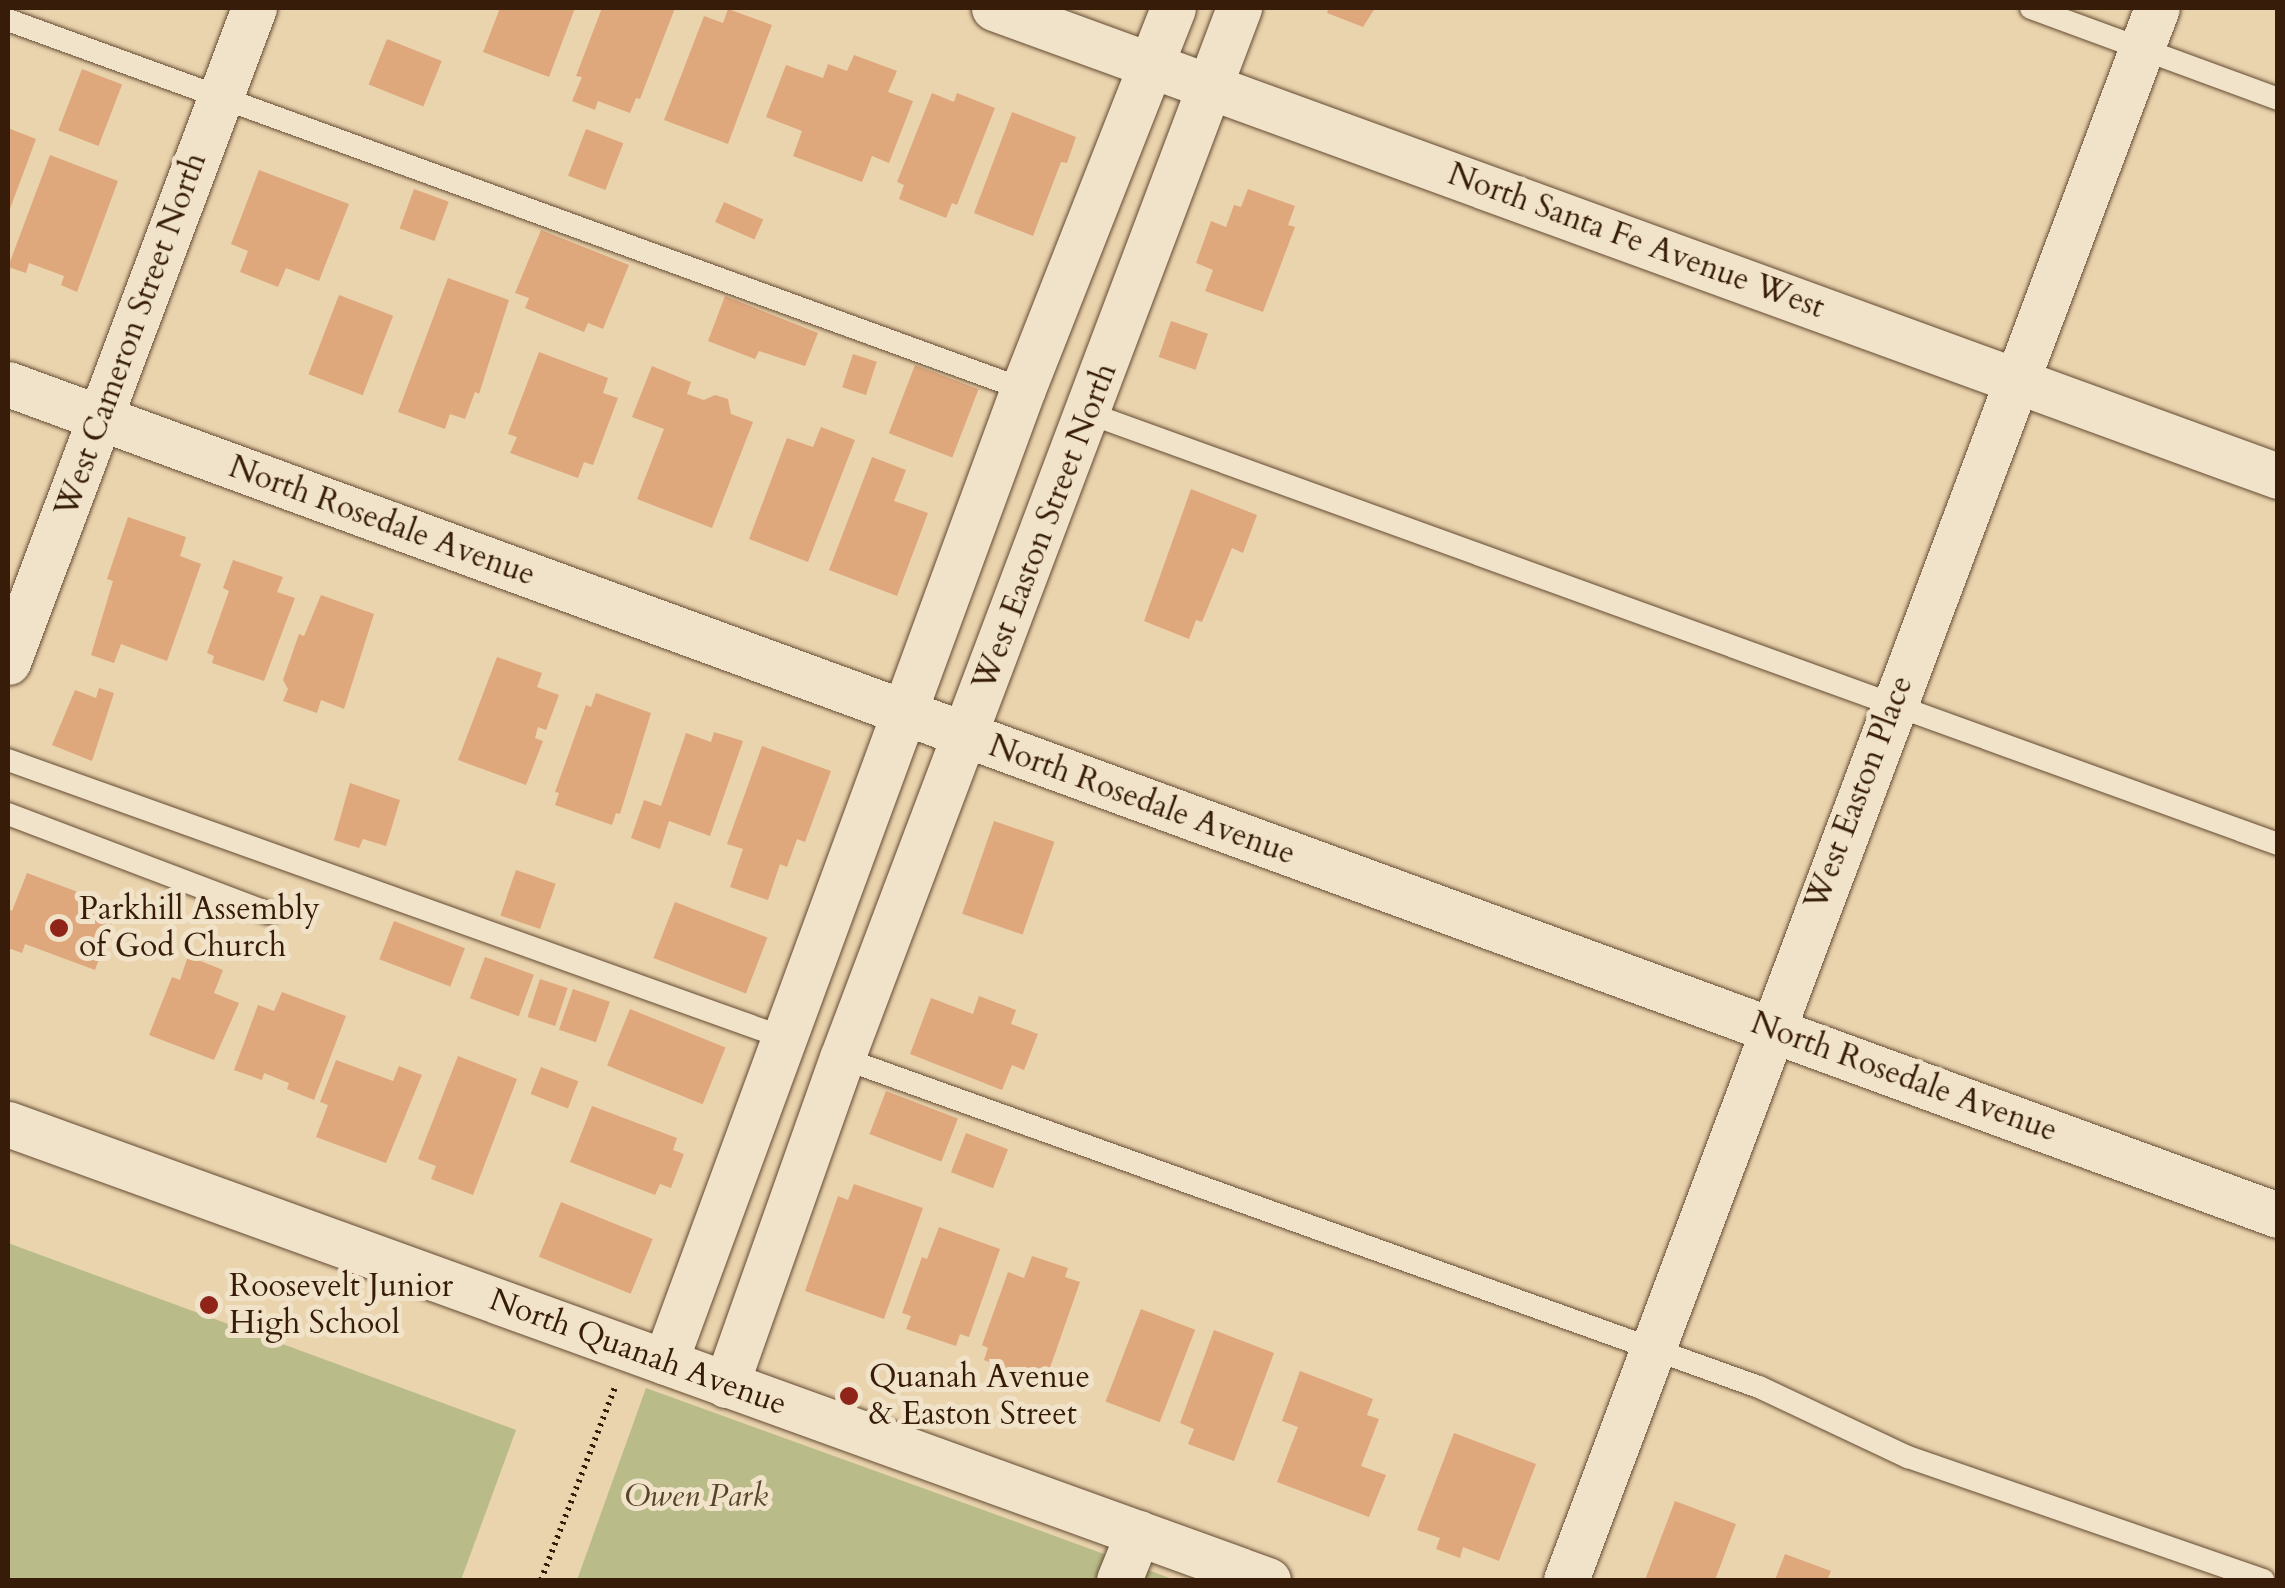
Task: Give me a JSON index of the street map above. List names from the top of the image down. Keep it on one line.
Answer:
{"streets":{"street":["North Santa Fe Avenue West","West Cameron Street North","North Rosedale Avenue","West Easton Street North","West Easton Place","North Quanah Avenue"]},"crossings":[["North Santa Fe Avenue West","West Easton Street North"],["North Santa Fe Avenue West","West Easton Place"],["West Cameron Street North","North Rosedale Avenue"],["North Rosedale Avenue","West Easton Street North"],["North Rosedale Avenue","West Easton Place"],["West Easton Street North","North Quanah Avenue"]],"parks":["Owen Park"],"places":["Parkhill Assembly of God Church","Roosevelt Junior High School","Quanah Avenue & Easton Street"]}
